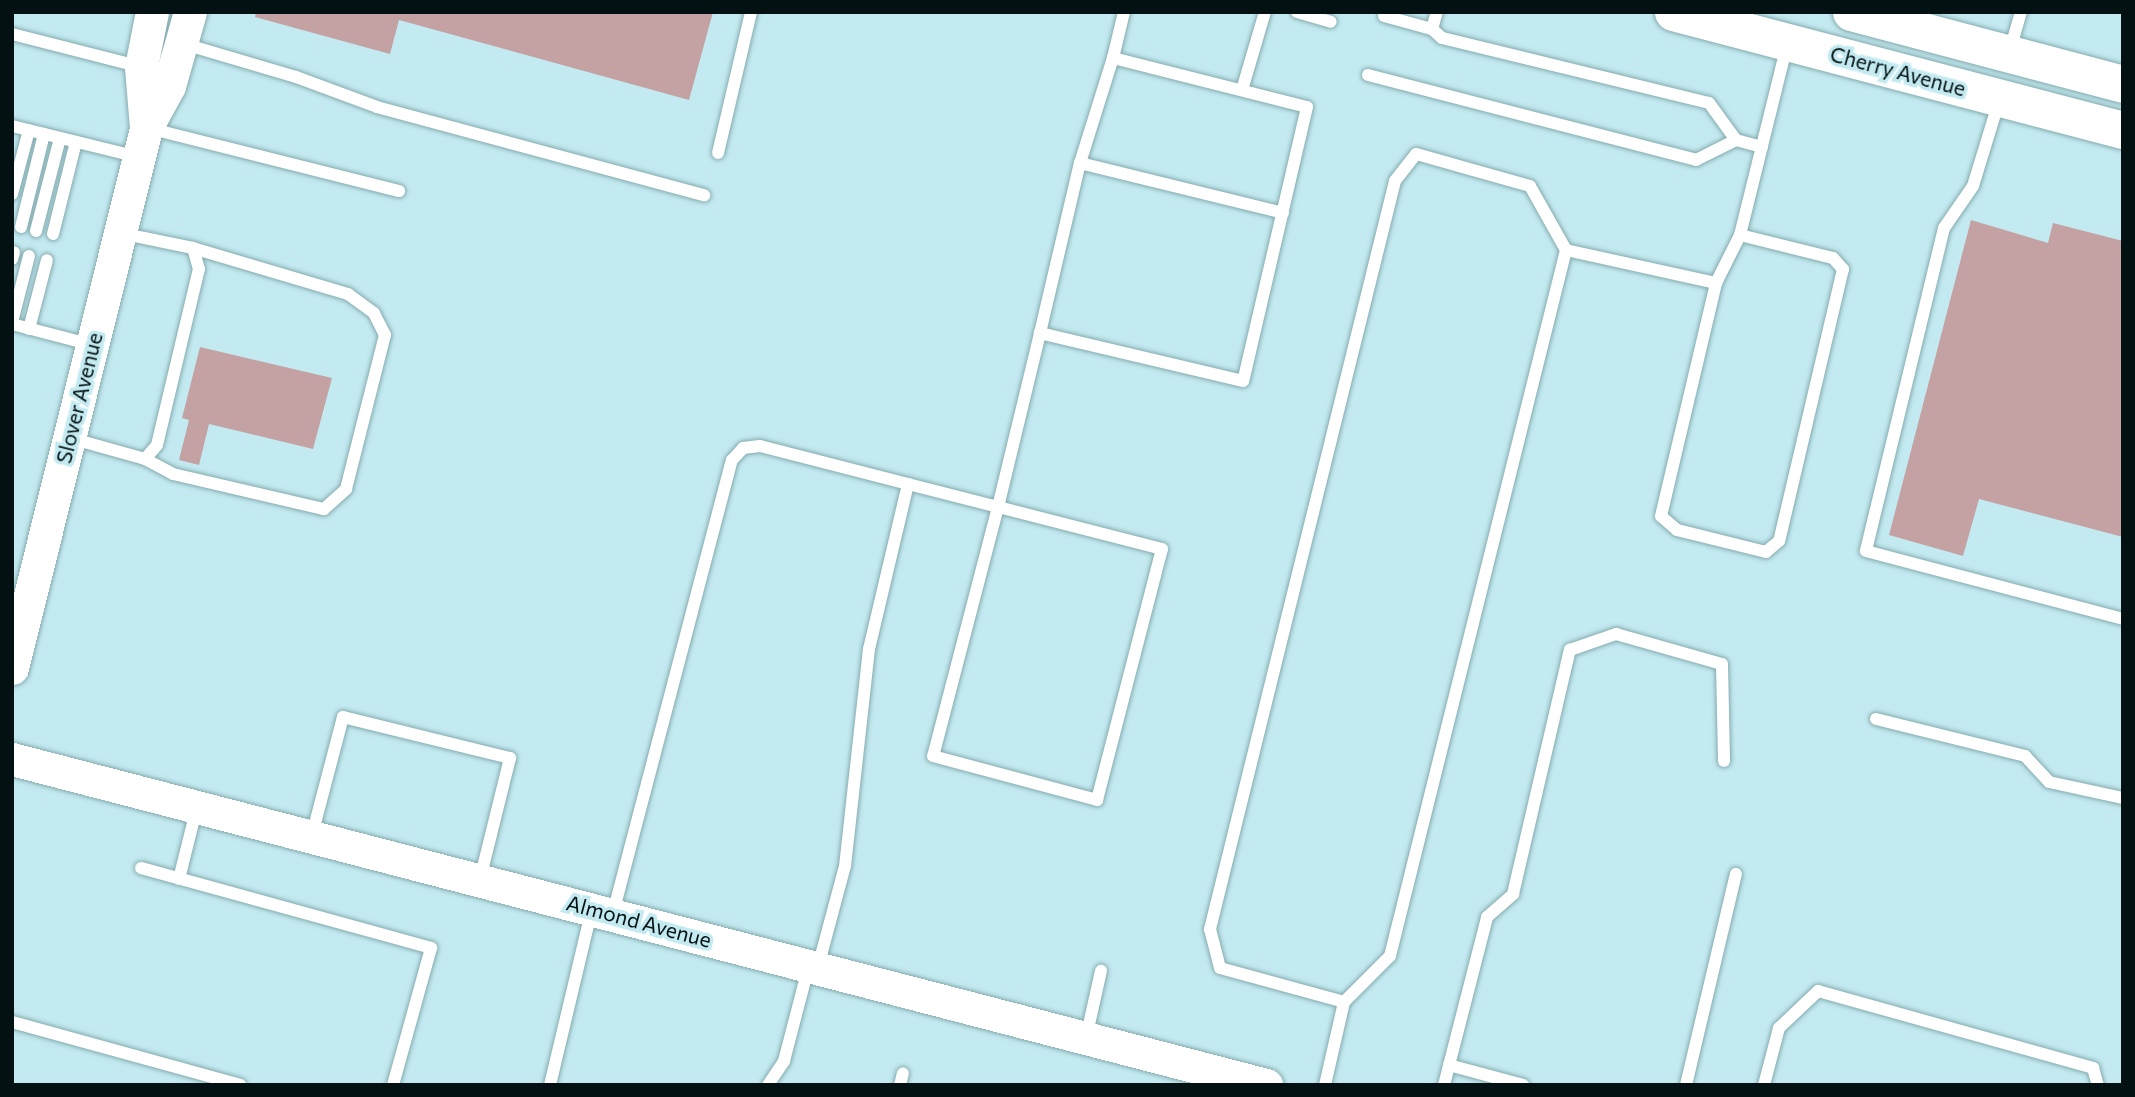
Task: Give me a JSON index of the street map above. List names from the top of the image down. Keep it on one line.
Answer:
{"streets":{"main road":["Cherry Avenue"],"street":["Slover Avenue","Almond Avenue"]}}
